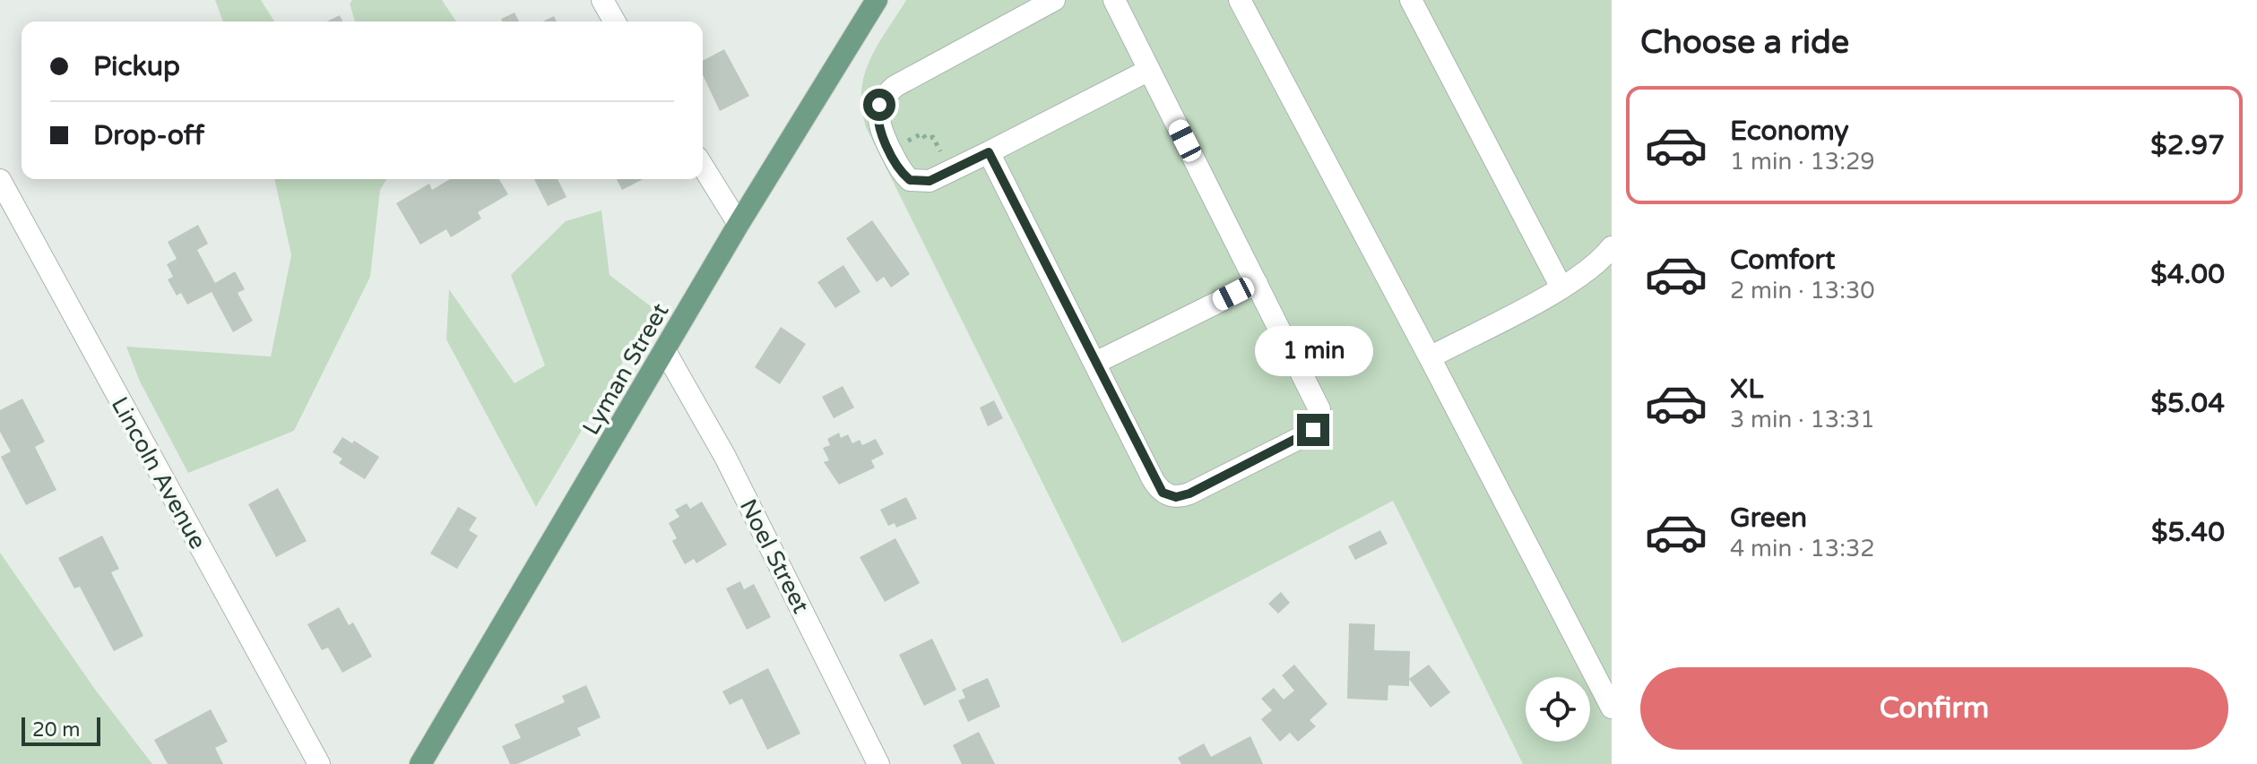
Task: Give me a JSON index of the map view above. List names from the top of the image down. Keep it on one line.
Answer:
{"streets":{"main road":["Lyman Street"],"street":["Lincoln Avenue","Noel Street"]},"crossings":[["Lyman Street","Noel Street"]],"scale_bar":"20 m","page":{"heading":"Choose a ride","banner":["Pickup","Drop-off"],"list":[{"name":"Economy","note":"1 min · 13:29","value":"$2.97"},{"name":"Comfort","note":"2 min · 13:30","value":"$4.00"},{"name":"XL","note":"3 min · 13:31","value":"$5.04"},{"name":"Green","note":"4 min · 13:32","value":"$5.40"}],"bubble":"1 min","buttons":"Confirm","scale":"20 m"}}
